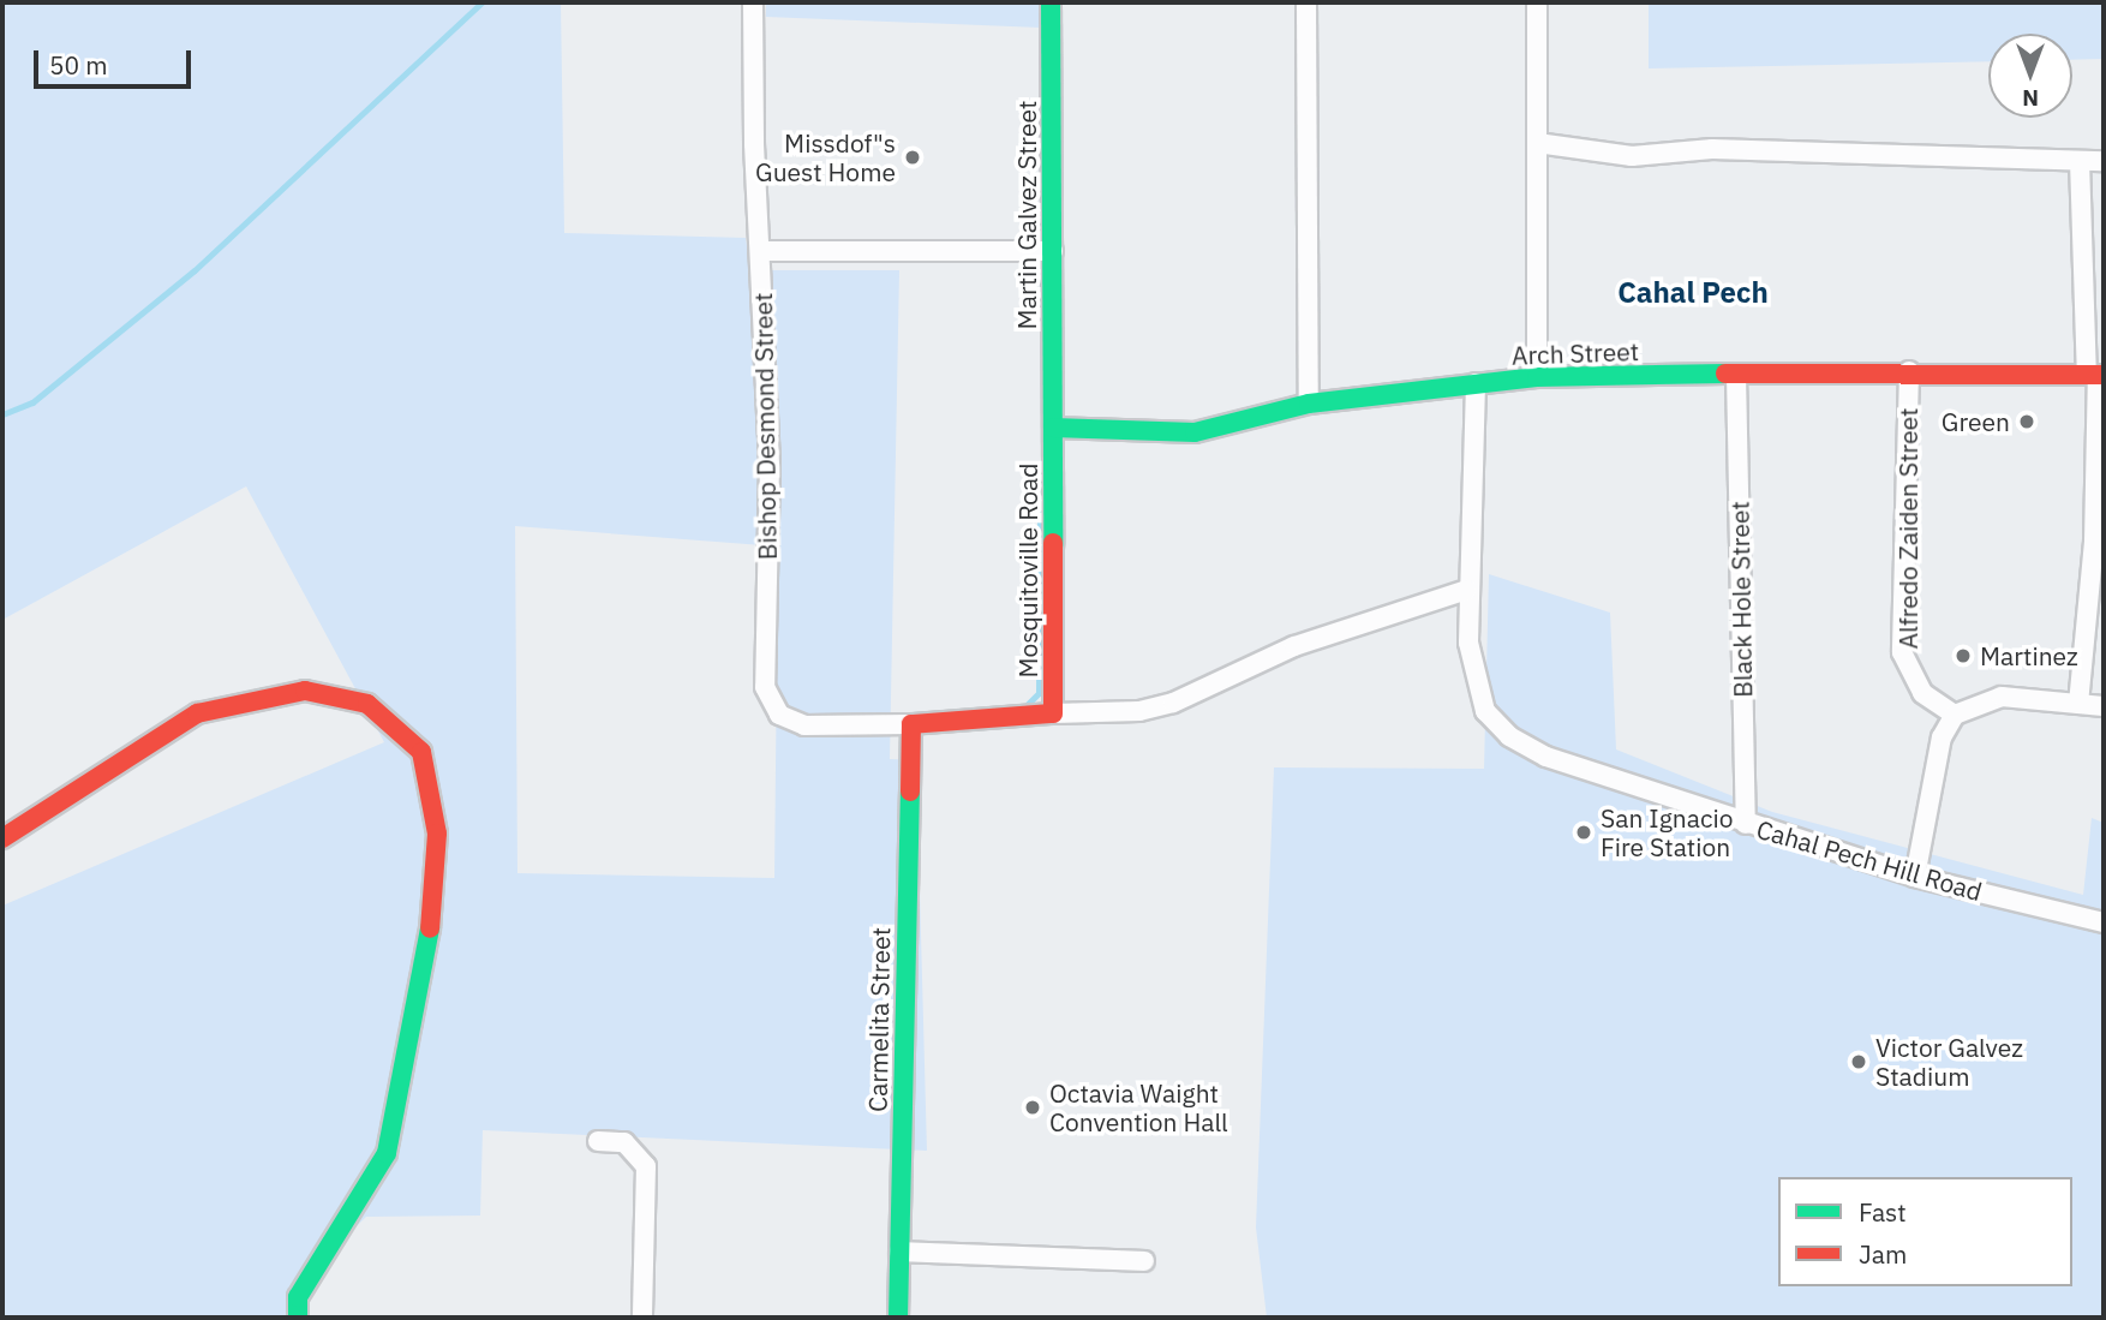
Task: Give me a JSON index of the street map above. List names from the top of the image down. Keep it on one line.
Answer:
{"streets":{"street":["Martin Galvez Street","Arch Street","Bishop Desmond Street","Alfredo Zaiden Street","Mosquitoville Road","Black Hole Street","Cahal Pech Hill Road","Carmelita Street"]},"crossings":[["Martin Galvez Street","Arch Street"],["Martin Galvez Street","Mosquitoville Road"],["Arch Street","Alfredo Zaiden Street"],["Arch Street","Mosquitoville Road"],["Arch Street","Black Hole Street"],["Arch Street","Cahal Pech Hill Road"],["Bishop Desmond Street","Carmelita Street"],["Black Hole Street","Cahal Pech Hill Road"]],"districts":["Cahal Pech"],"places":["Missdof\"s Guest Home","Green","Martinez","San Ignacio Fire Station","Victor Galvez Stadium","Octavia Waight Convention Hall"],"legend":["Fast","Jam"],"scale_bar":"50 m","north":"bottom"}
